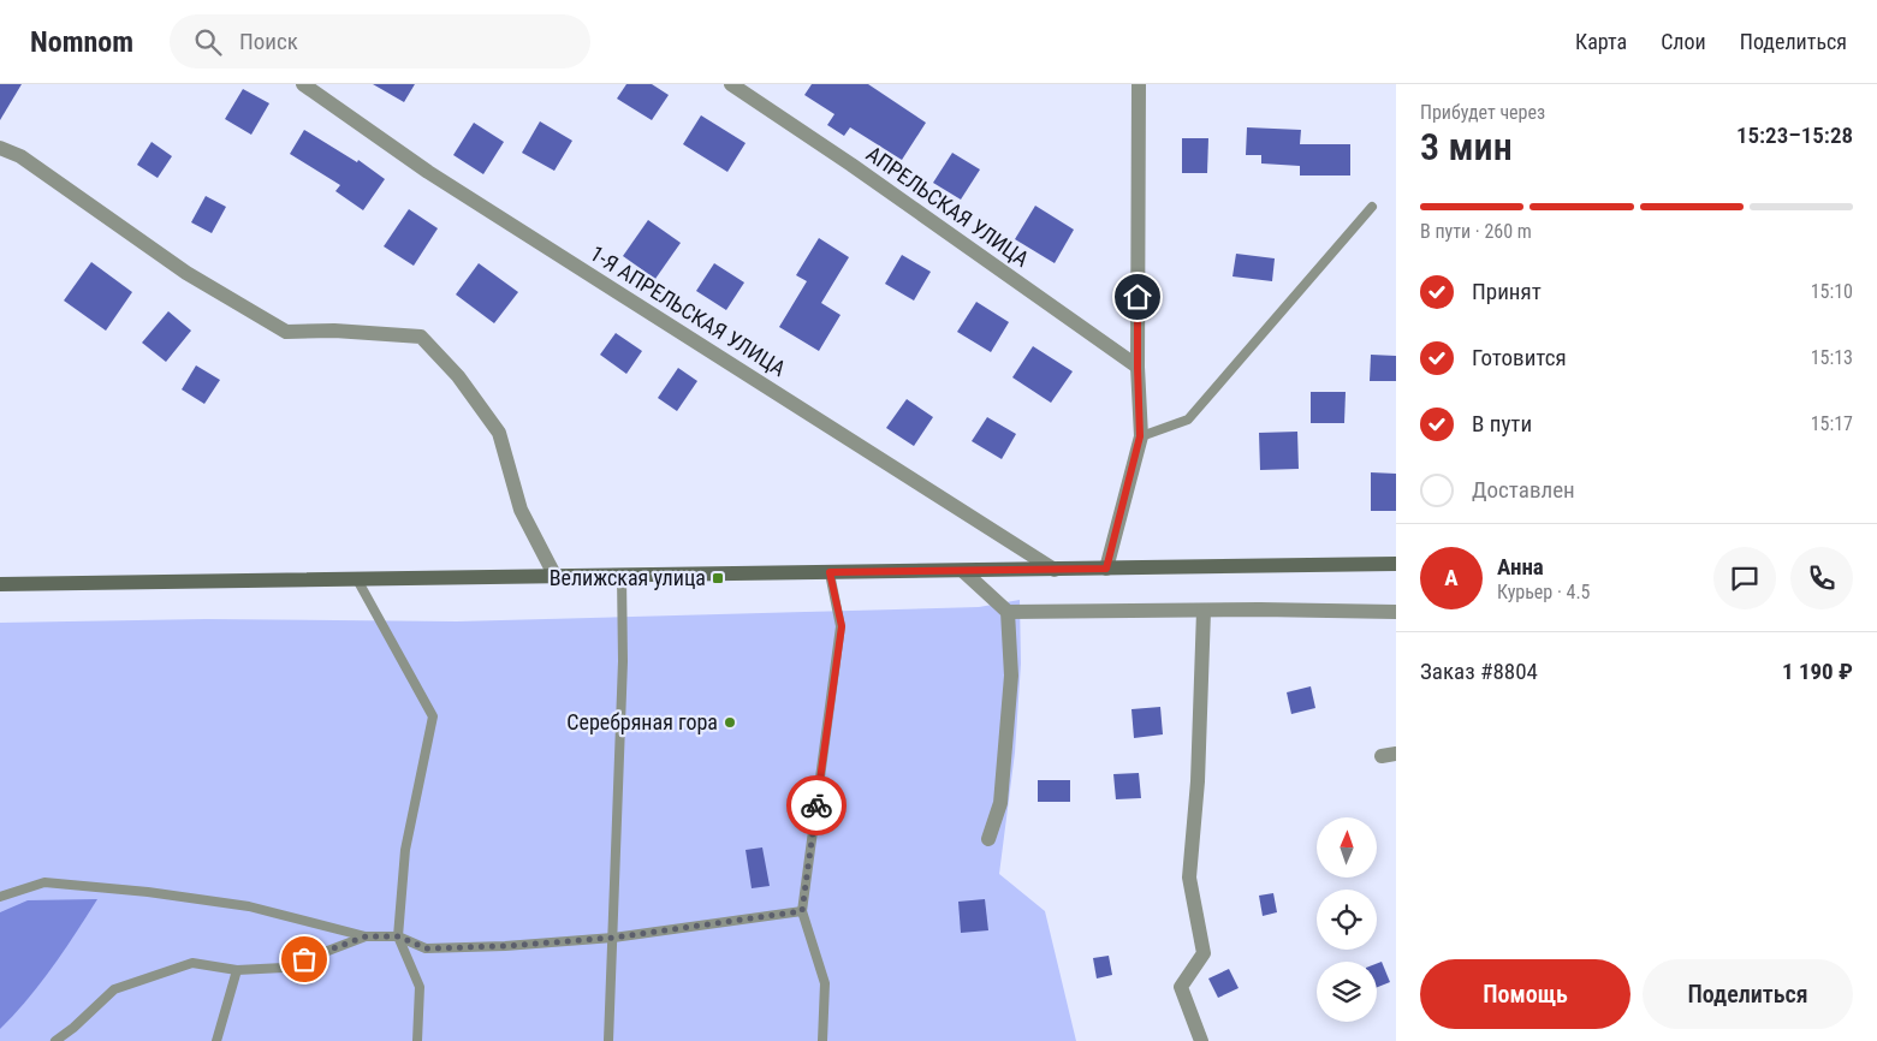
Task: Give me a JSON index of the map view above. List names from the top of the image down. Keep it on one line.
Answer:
{"streets":{"street":["АПРЕЛЬСКАЯ УЛИЦА","1-Я АПРЕЛЬСКАЯ УЛИЦА"]},"places":{"transit":["Велижская улица"],"other":["Серебряная гора"]},"north":"top","page":{"header":"Nomnom","search":"Поиск","nav":["Карта","Слои","Поделиться"],"heading":["3 мин","Прибудет через","15:23–15:28"],"panel":["Анна","Курьер · 4.5","Заказ #8804","1 190 ₽"],"bar":"В пути · 260 m","list":[["Принят","15:10"],["Готовится","15:13"],["В пути","15:17"],"Доставлен"],"round":"А","buttons":["Помощь","Поделиться"]}}
